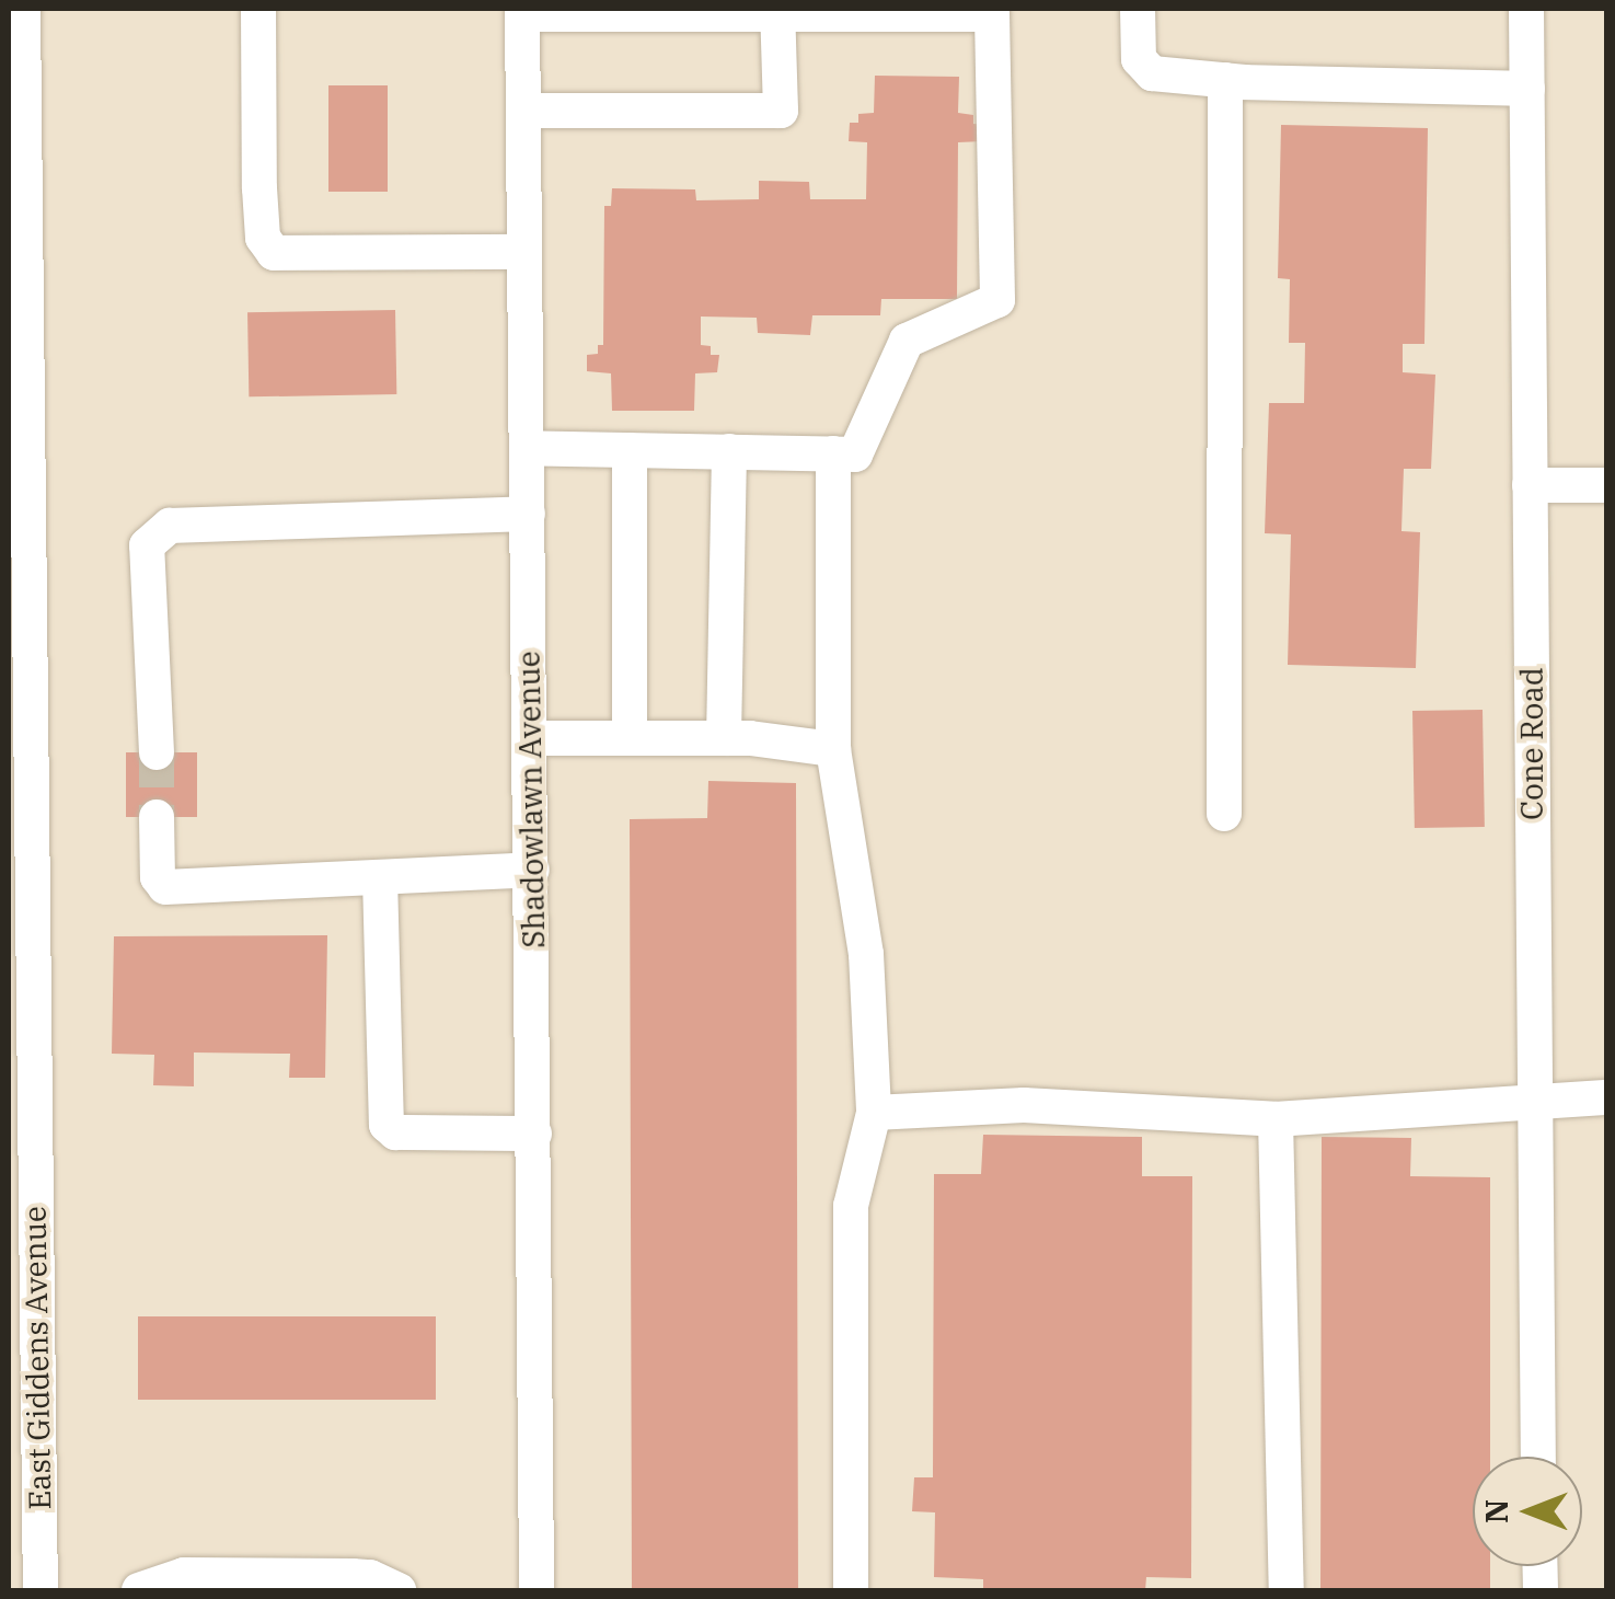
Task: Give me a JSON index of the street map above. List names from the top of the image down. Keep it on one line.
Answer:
{"streets":{"street":["Cone Road","Shadowlawn Avenue","East Giddens Avenue"]},"north":"left"}
